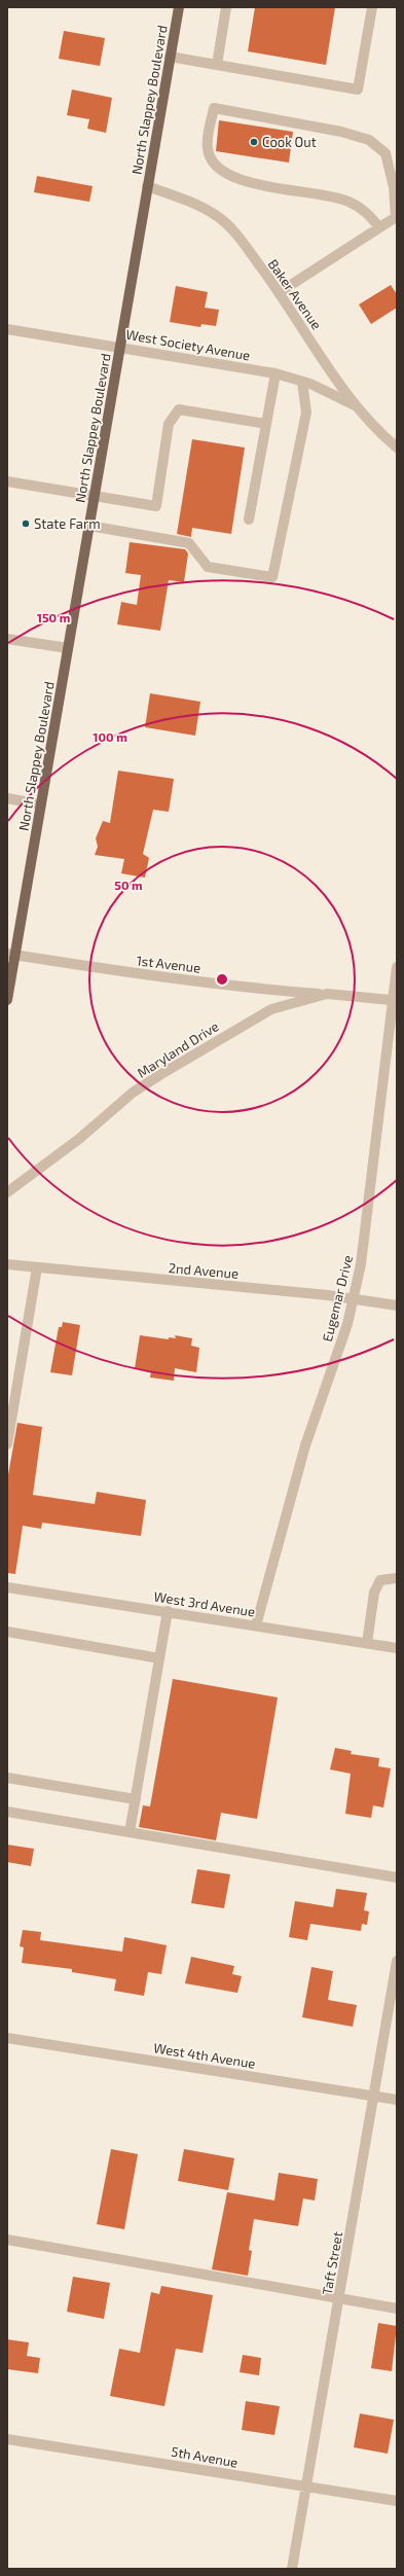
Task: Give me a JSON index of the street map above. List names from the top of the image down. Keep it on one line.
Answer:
{"streets":{"main road":["North Slappey Boulevard"],"street":["Baker Avenue","West Society Avenue","1st Avenue","Maryland Drive","2nd Avenue","Eugemar Drive","West 3rd Avenue","West 4th Avenue","Taft Street","5th Avenue"]},"crossings":[["North Slappey Boulevard","Baker Avenue"],["North Slappey Boulevard","West Society Avenue"],["North Slappey Boulevard","1st Avenue"],["Baker Avenue","West Society Avenue"],["1st Avenue","Maryland Drive"],["Maryland Drive","Eugemar Drive"],["2nd Avenue","Eugemar Drive"],["Eugemar Drive","West 3rd Avenue"],["West 4th Avenue","Taft Street"],["Taft Street","5th Avenue"]],"places":["Cook Out","State Farm"],"rings":["150 m","100 m","50 m"]}
